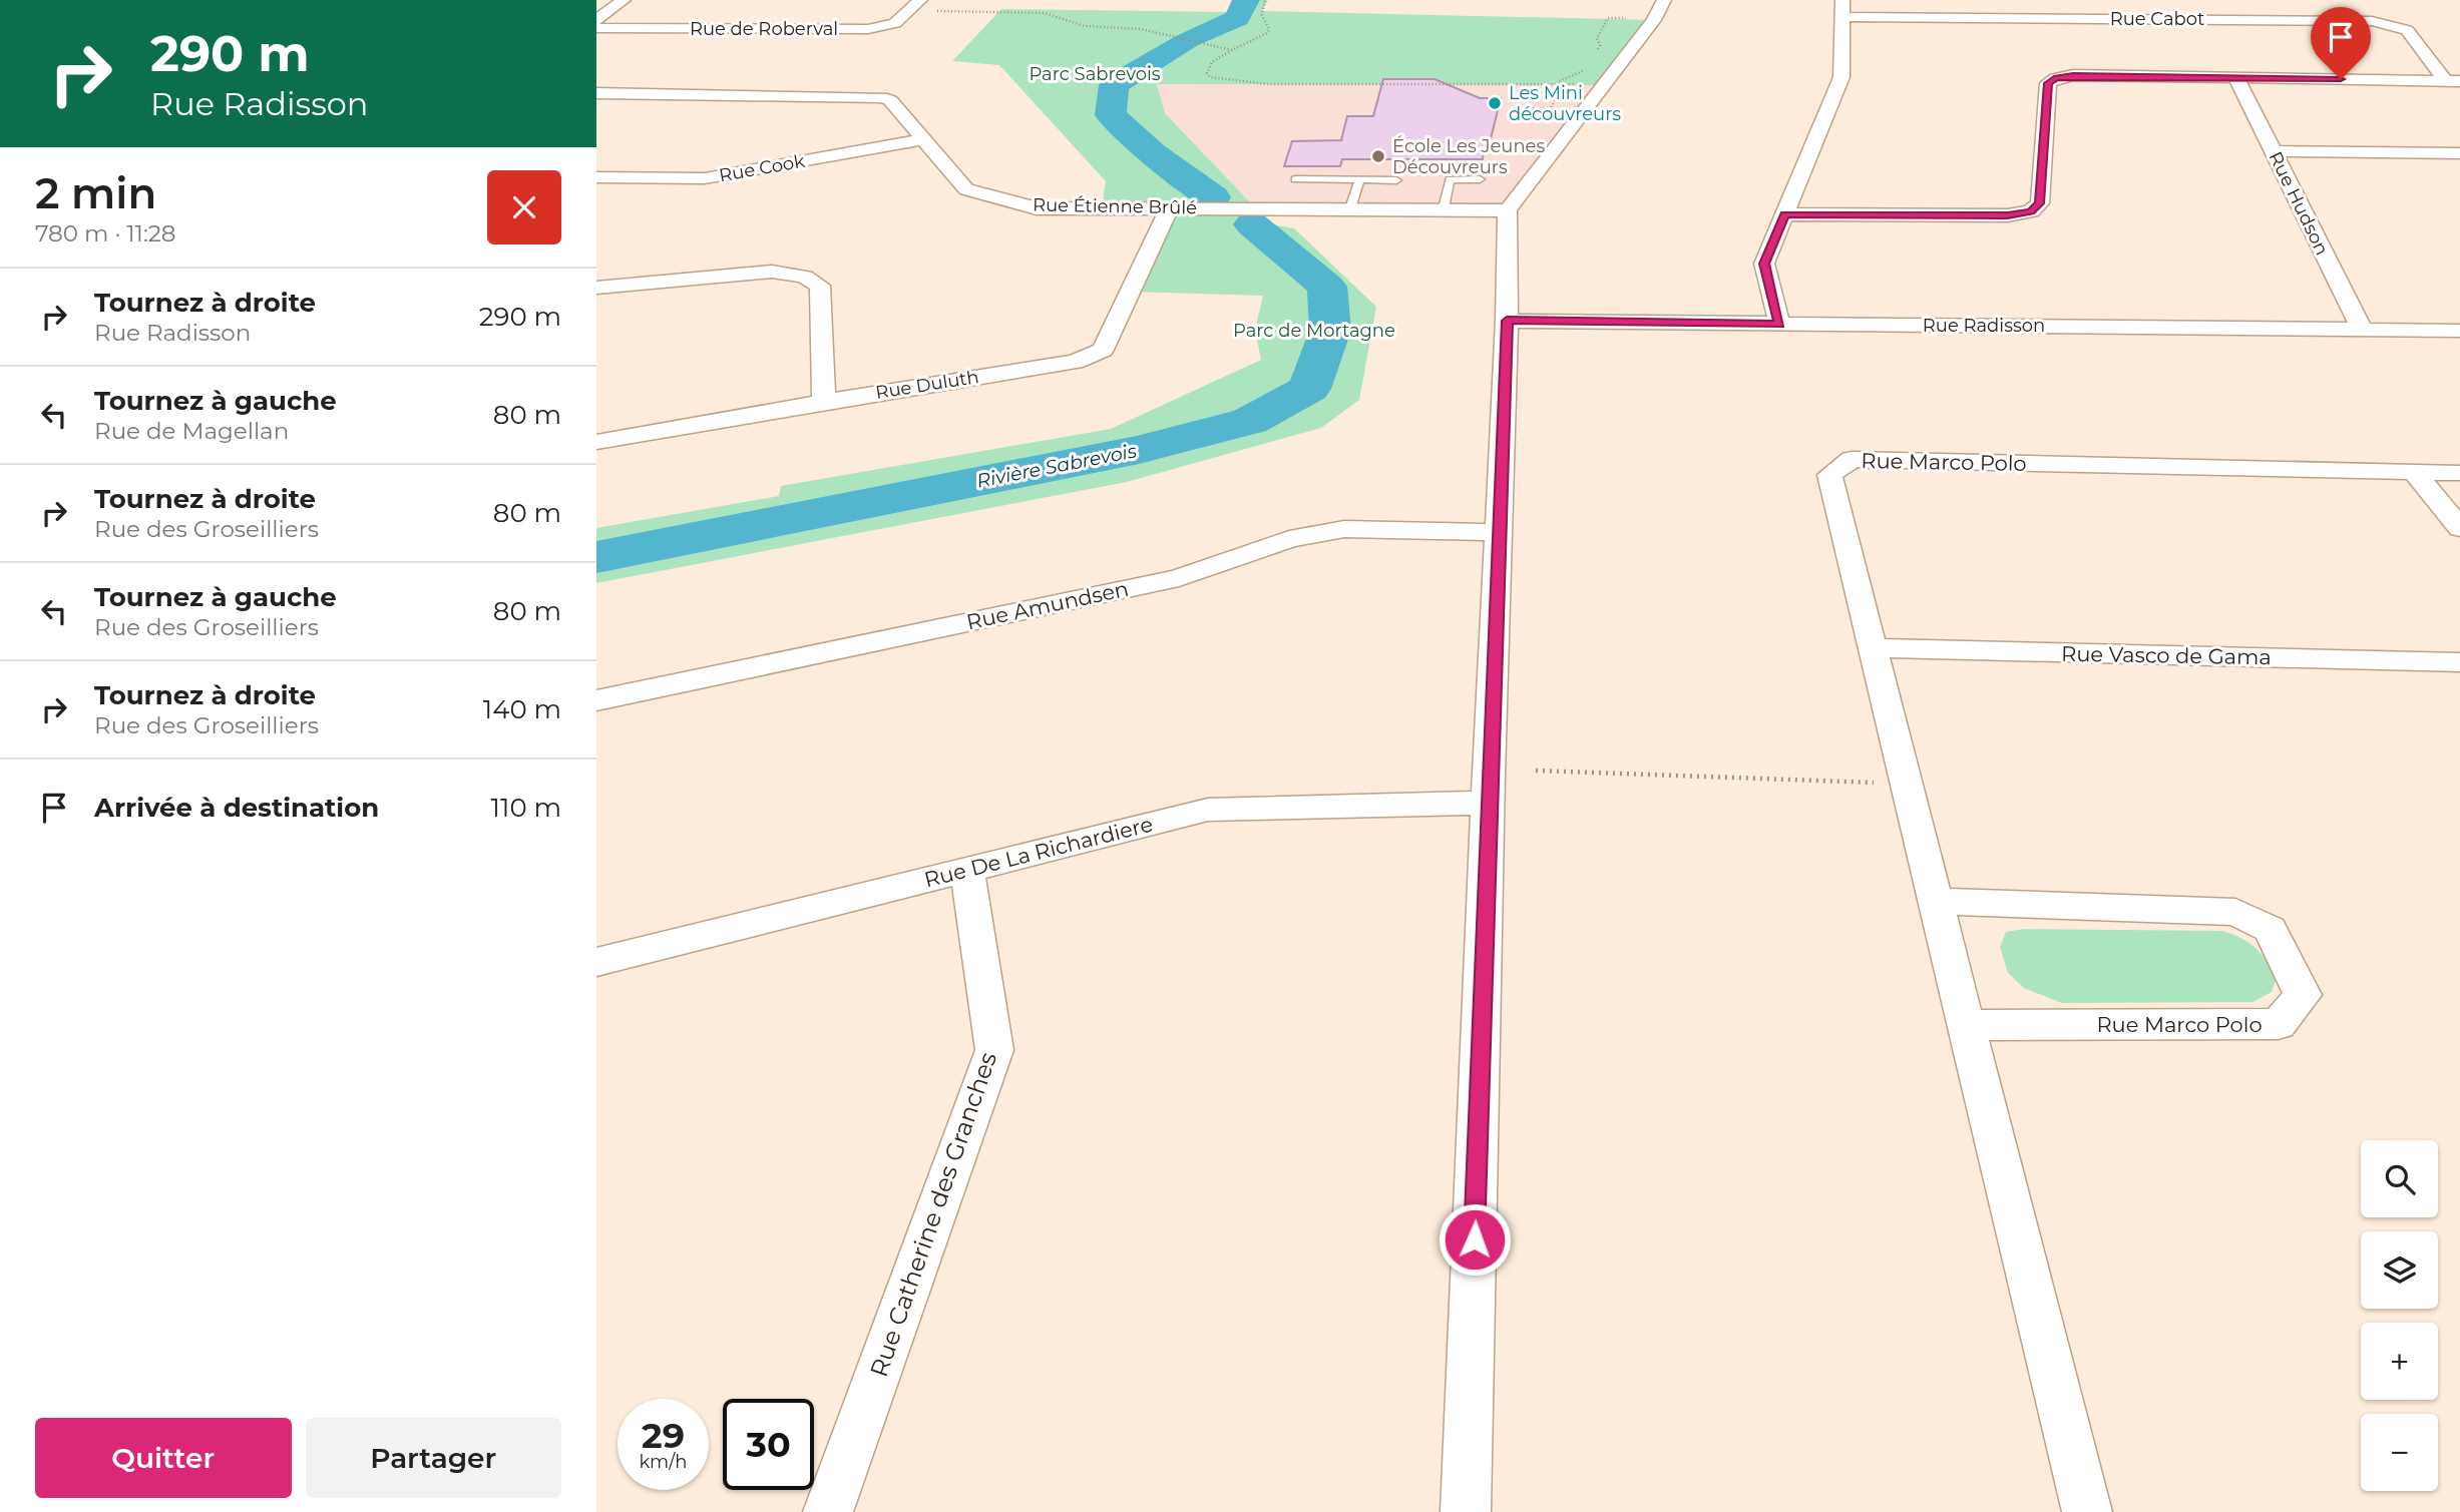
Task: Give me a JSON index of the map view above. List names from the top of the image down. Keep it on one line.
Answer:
{"streets":{"street":["Rue Cabot","Rue de Roberval","Rue Cook","Rue Hudson","Rue Étienne Brûlé","Rue Radisson","Rue Duluth","Rue Marco Polo","Rue Amundsen","Rue Vasco de Gama","Rue De La Richardiere","Rue Catherine des Granches"]},"crossings":[["Rue Cook","Rue Étienne Brûlé"],["Rue Hudson","Rue Radisson"],["Rue Étienne Brûlé","Rue Duluth"],["Rue Marco Polo","Rue Vasco de Gama"],["Rue De La Richardiere","Rue Catherine des Granches"]],"water":["Rivière Sabrevois"],"parks":["Parc Sabrevois","Parc de Mortagne"],"places":["Les Mini découvreurs","École Les Jeunes Découvreurs"],"page":{"turn":["290 m","Rue Radisson"],"heading":["2 min","780 m · 11:28"],"list":[{"name":"Tournez à droite","note":"Rue Radisson","value":"290 m"},{"name":"Tournez à gauche","note":"Rue de Magellan","value":"80 m"},{"name":"Tournez à droite","note":"Rue des Groseilliers","value":"80 m"},{"name":"Tournez à gauche","note":"Rue des Groseilliers","value":"80 m"},{"name":"Tournez à droite","note":"Rue des Groseilliers","value":"140 m"},{"name":"Arrivée à destination","value":"110 m"}],"map_buttons":["+","−"],"speed":"29 km/h","limit":"30","buttons":["Quitter","Partager"]}}
